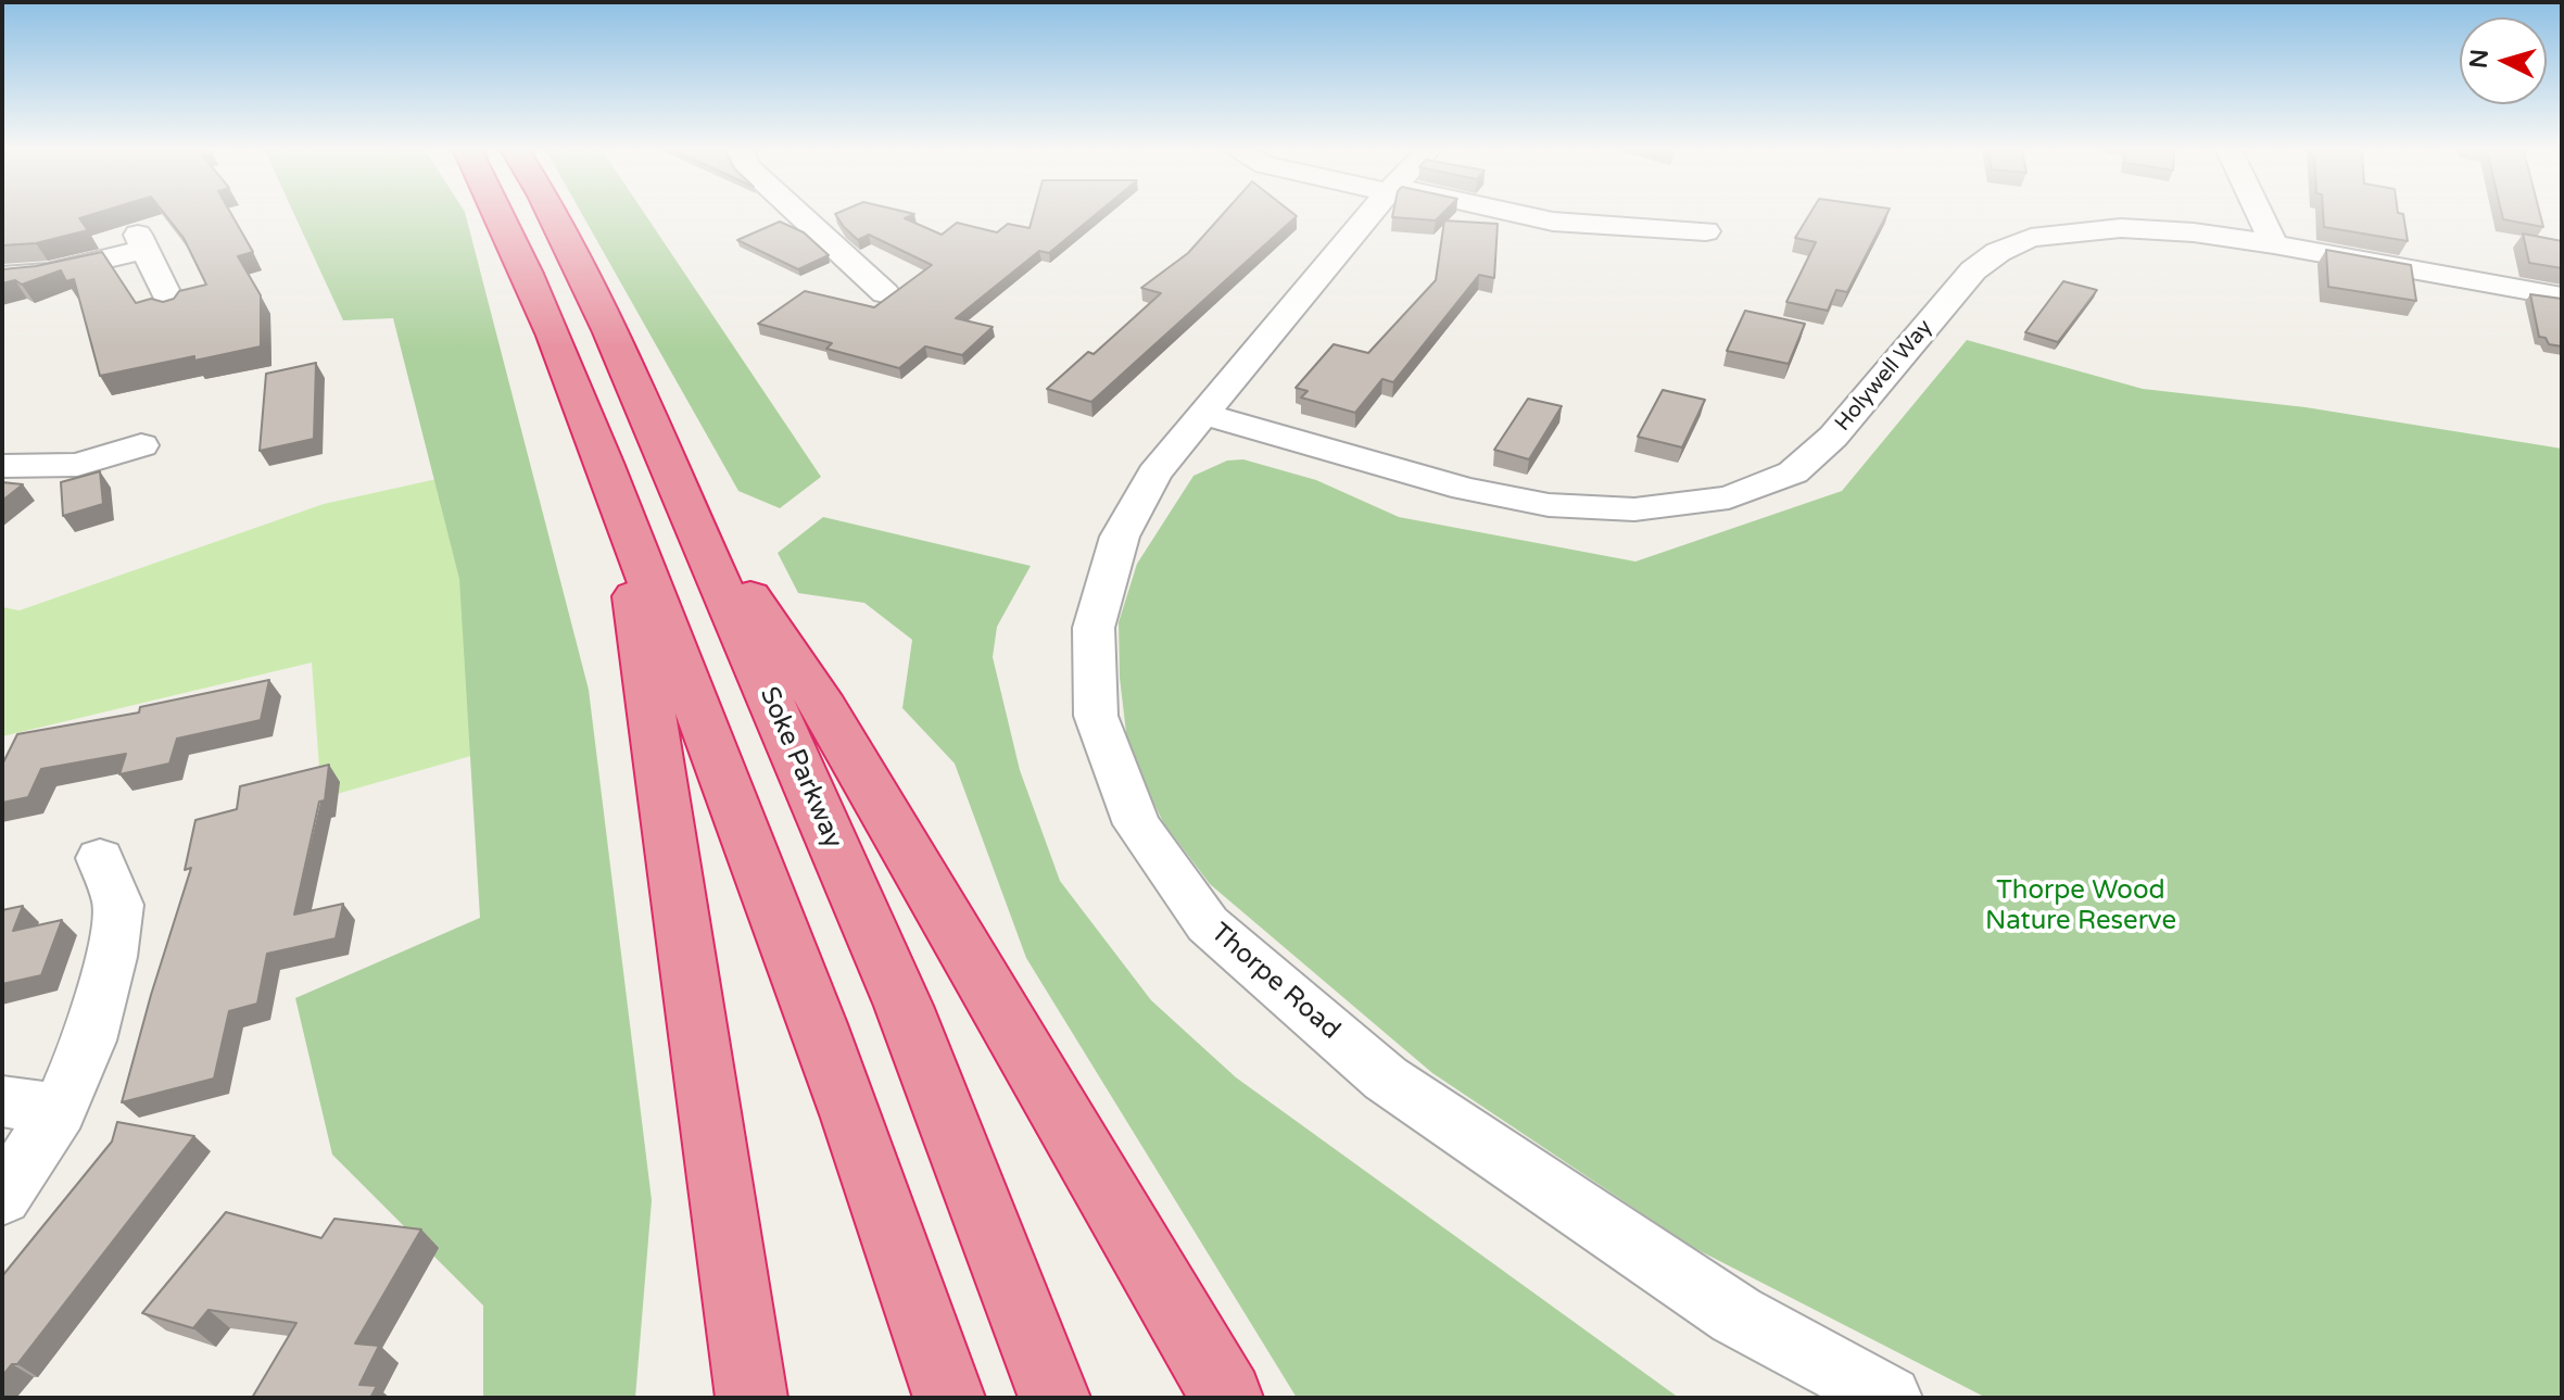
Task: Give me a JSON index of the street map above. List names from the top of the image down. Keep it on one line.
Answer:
{"streets":{"highway":["Soke Parkway"],"street":["Holywell Way","Thorpe Road"]},"crossings":[["Holywell Way","Thorpe Road"]],"parks":["Thorpe Wood Nature Reserve"],"north":"left"}
